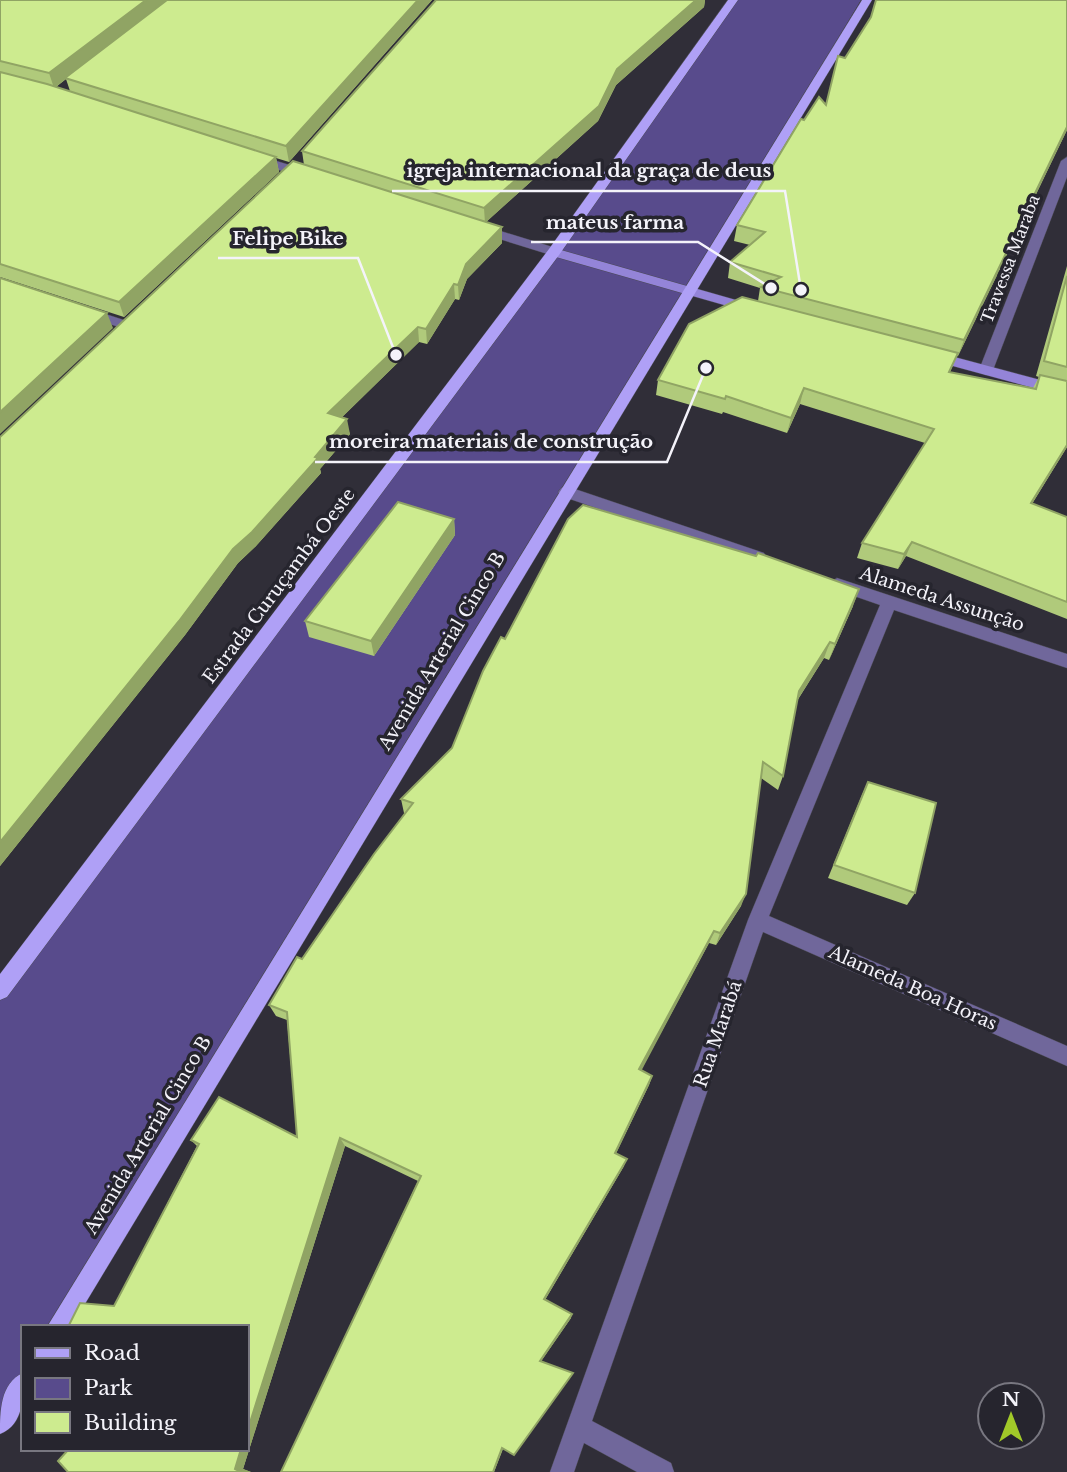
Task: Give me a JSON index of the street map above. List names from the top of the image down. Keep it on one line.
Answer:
{"streets":{"main road":["Estrada Curuçambá Oeste","Avenida Arterial Cinco B"],"street":["Travessa Maraba","Alameda Assunção","Alameda Boa Horas","Rua Marabá"]},"crossings":[["Alameda Assunção","Rua Marabá"],["Alameda Boa Horas","Rua Marabá"]],"places":["mateus farma","igreja internacional da graça de deus","Felipe Bike","moreira materiais de construção"],"legend":["Road","Park","Building"],"north":"top"}
